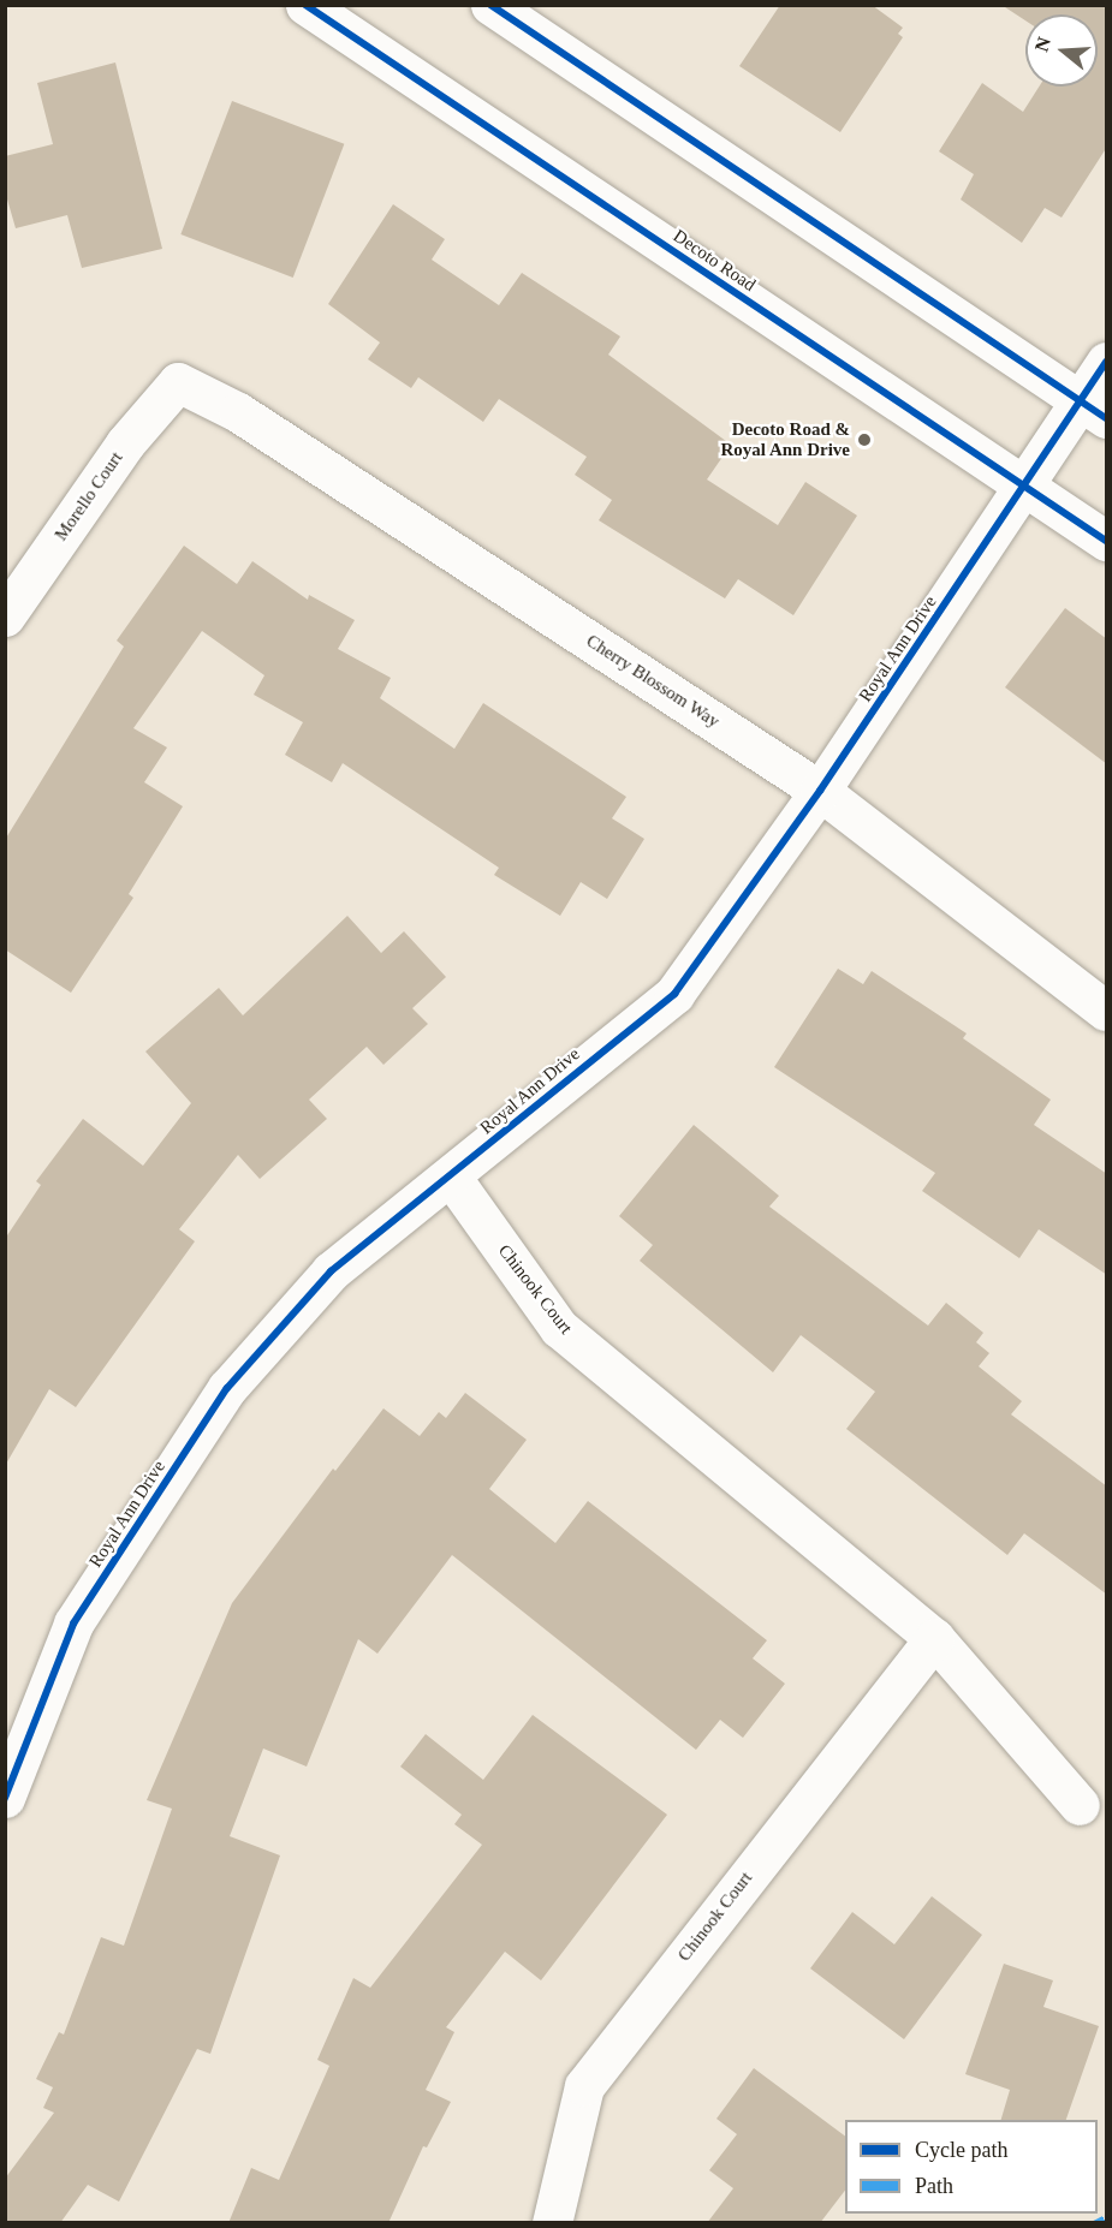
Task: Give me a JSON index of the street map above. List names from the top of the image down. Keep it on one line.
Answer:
{"streets":{"street":["Decoto Road","Morello Court","Royal Ann Drive","Cherry Blossom Way","Chinook Court"]},"crossings":[["Decoto Road","Royal Ann Drive"],["Morello Court","Cherry Blossom Way"],["Royal Ann Drive","Cherry Blossom Way"],["Royal Ann Drive","Chinook Court"]],"places":["Decoto Road & Royal Ann Drive"],"legend":["Cycle path","Path"],"north":"left"}
